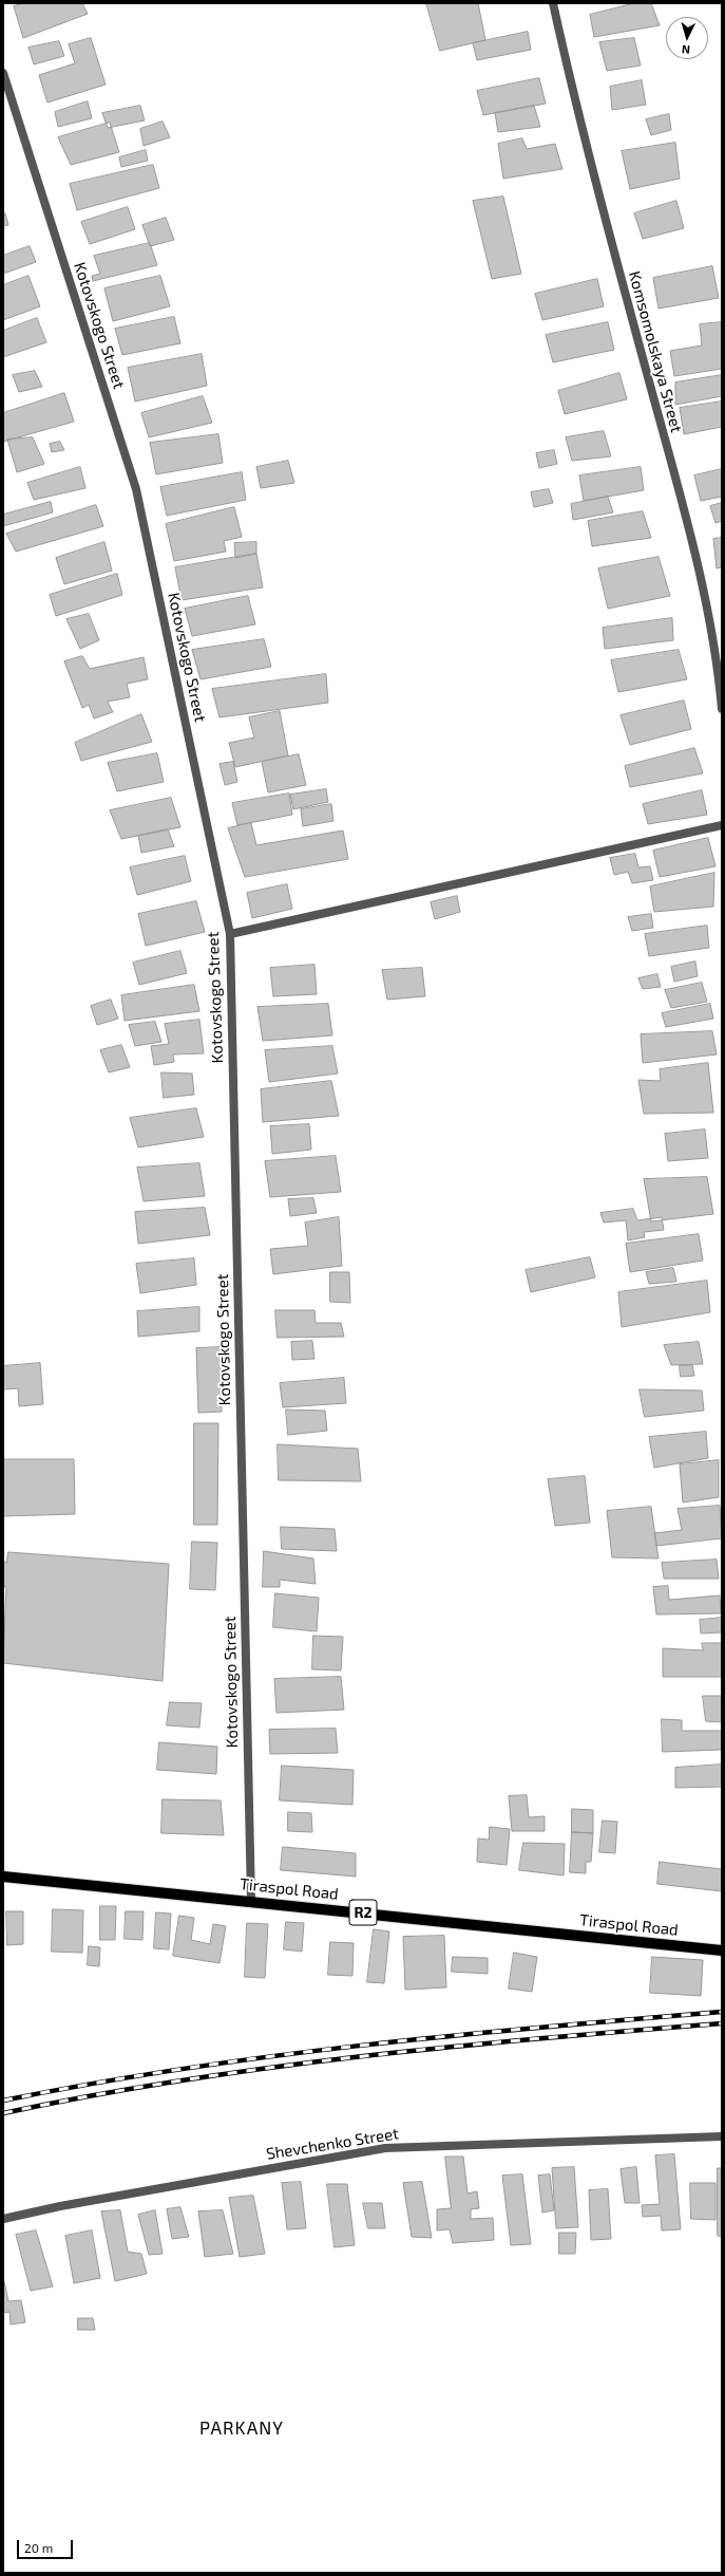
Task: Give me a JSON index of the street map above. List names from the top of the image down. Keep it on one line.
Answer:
{"streets":{"main road":["Tiraspol Road","R2"],"street":["Kotovskogo Street","Komsomolskaya Street","Shevchenko Street"]},"crossings":[["Kotovskogo Street","Tiraspol Road"]],"districts":["PARKANY"],"scale_bar":"20 m","north":"bottom"}
